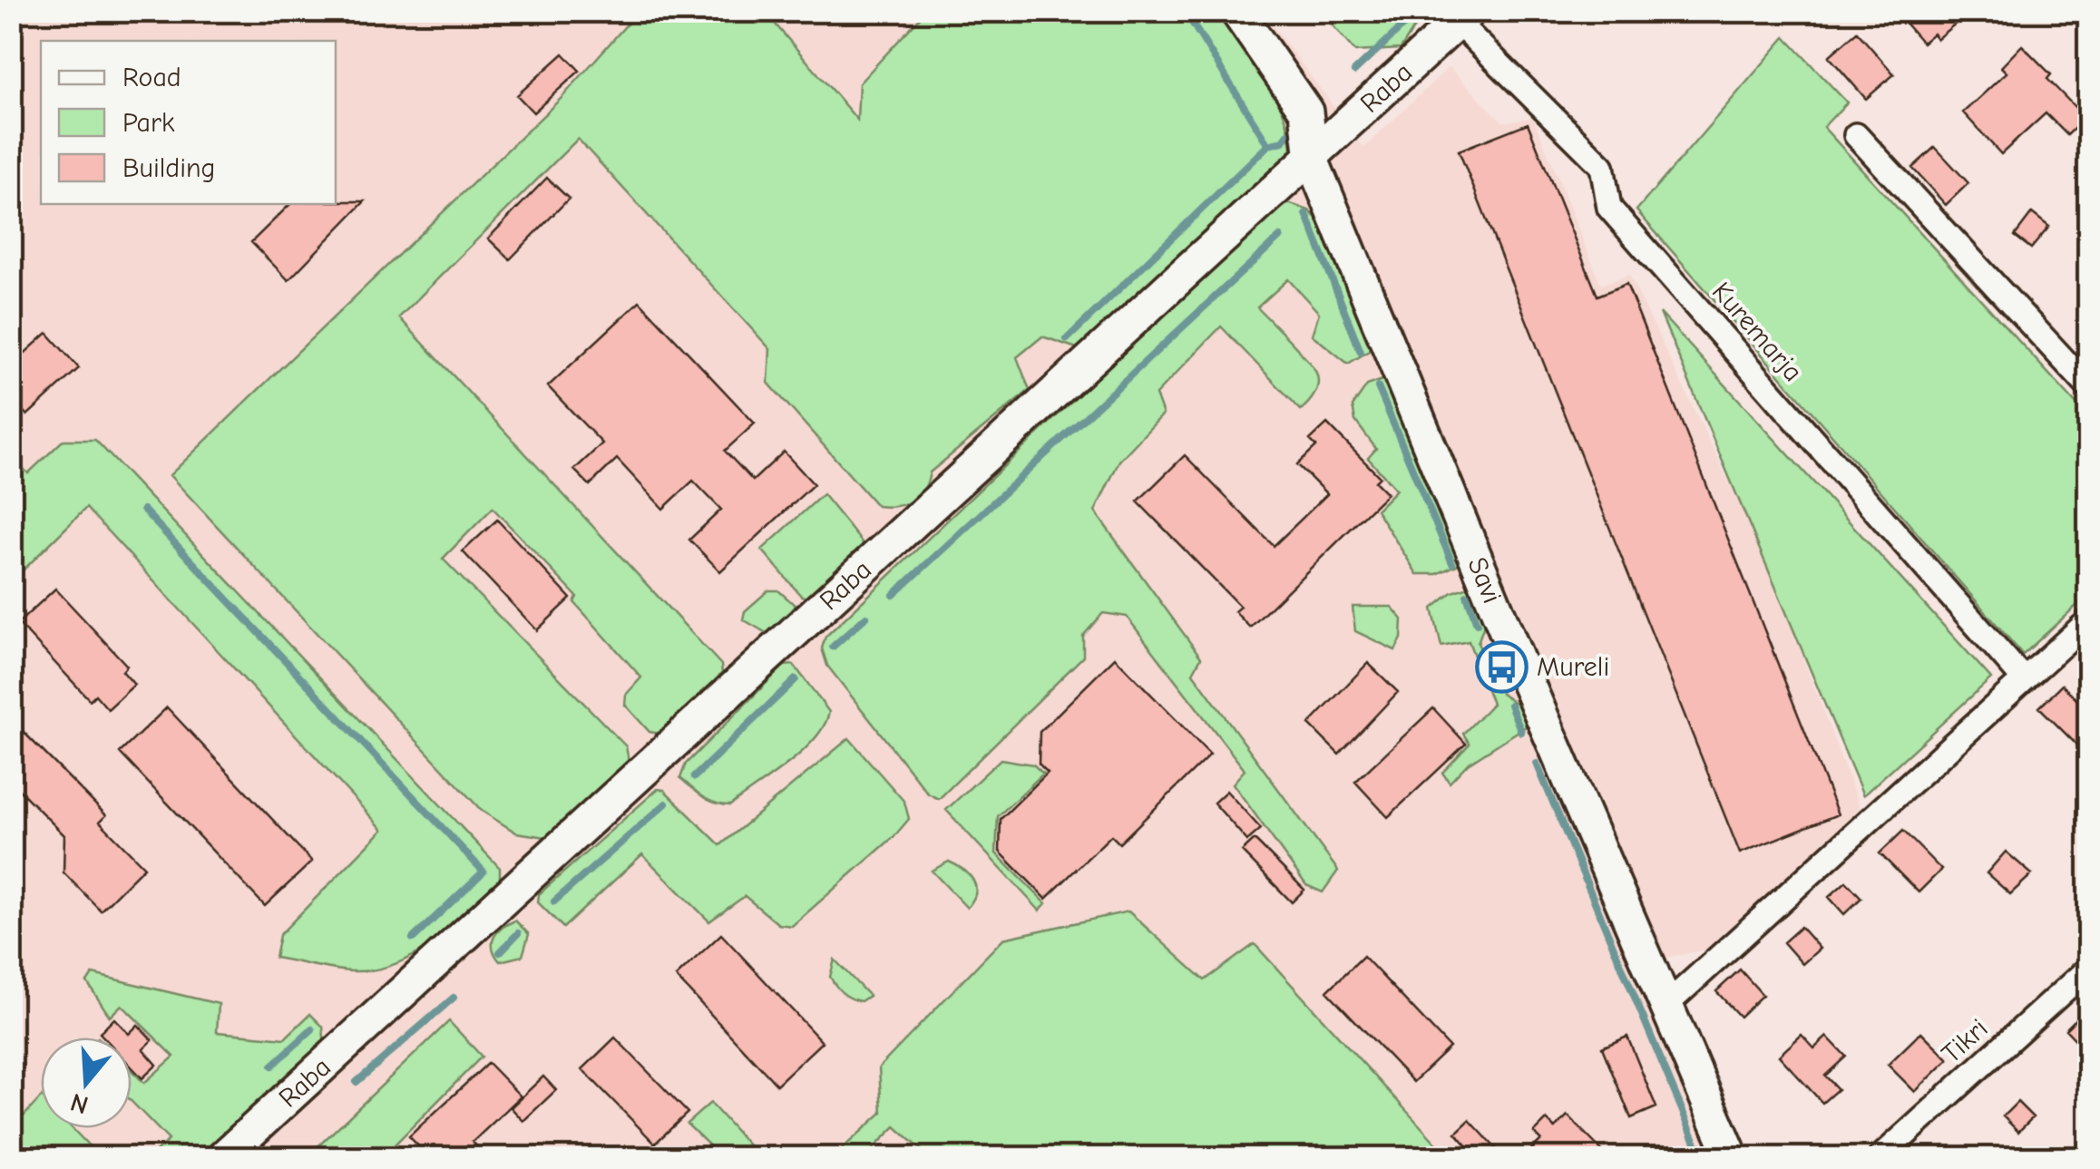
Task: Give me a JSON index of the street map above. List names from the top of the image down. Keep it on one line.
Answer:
{"streets":{"street":["Raba","Kuremarja","Savi","Tikri"]},"crossings":[["Raba","Kuremarja"],["Raba","Savi"]],"places":{"bus stop":["Mureli"]},"legend":["Road","Park","Building"],"north":"bottom"}
